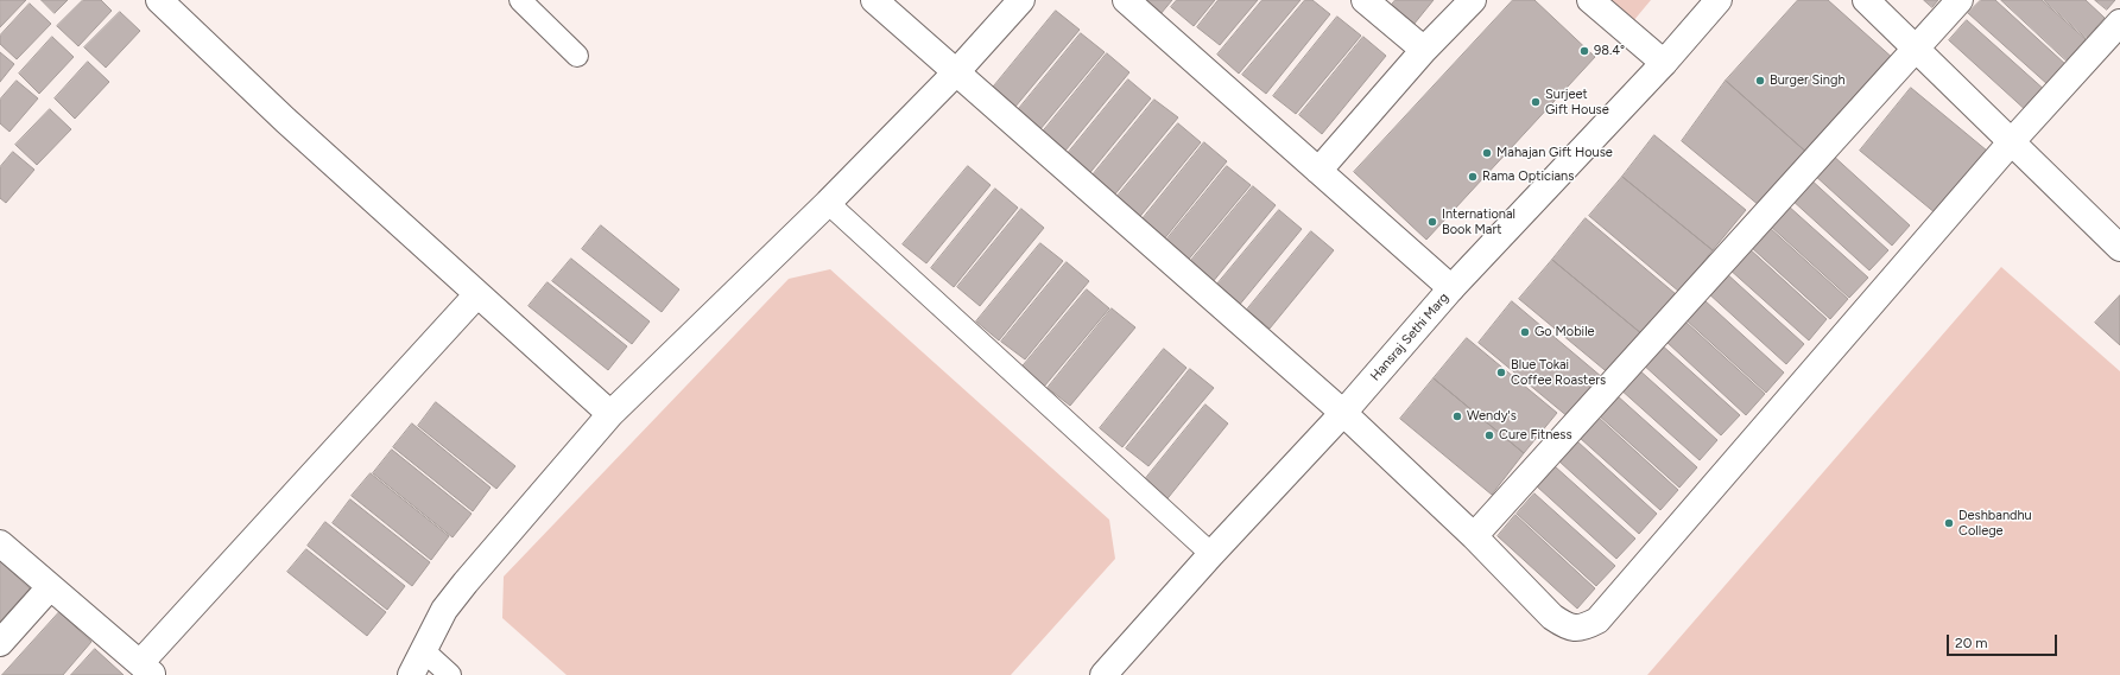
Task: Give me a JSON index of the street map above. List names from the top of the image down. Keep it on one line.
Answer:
{"streets":{"street":["Hansraj Sethi Marg"]},"places":["98.4°","Burger Singh","Surjeet Gift House","Mahajan Gift House","Rama Opticians","International Book Mart","Go Mobile","Blue Tokai Coffee Roasters","Wendy's","Cure Fitness","Deshbandhu College"],"scale_bar":"20 m"}
